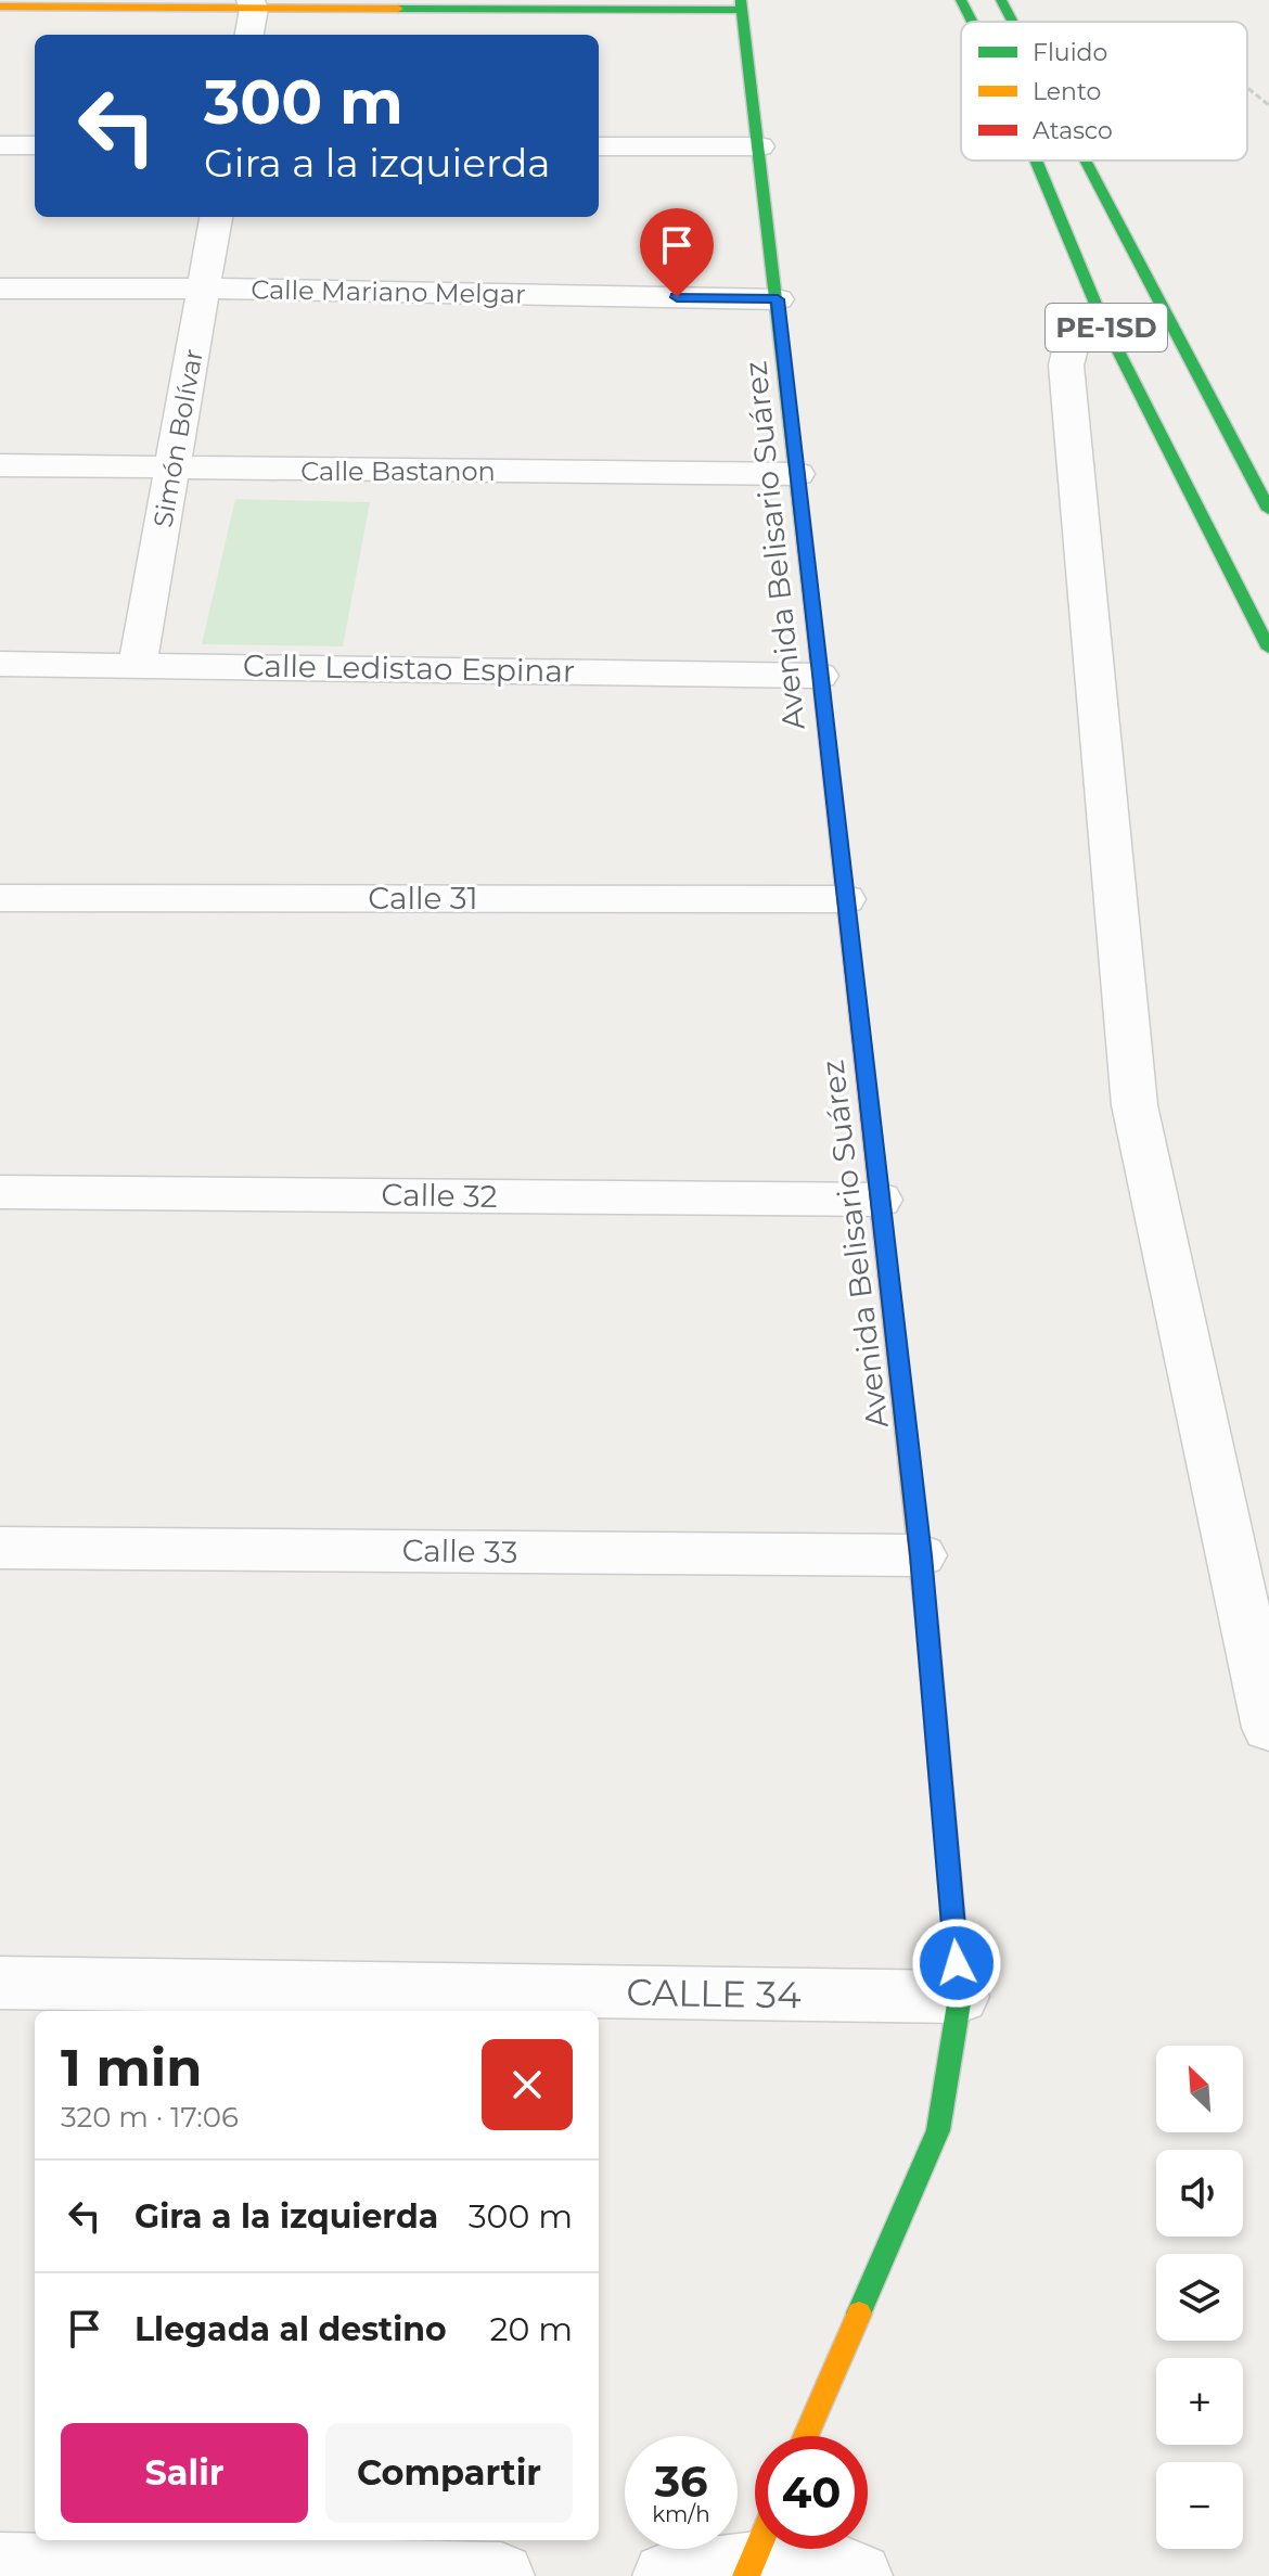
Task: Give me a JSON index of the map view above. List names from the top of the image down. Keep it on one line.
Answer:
{"streets":{"main road":["PE-1SD","Avenida Belisario Suárez"],"street":["Calle Mariano Melgar","Simón Bolívar","Calle Bastanon","Calle Ledistao Espinar","Calle 31","Calle 32","Calle 33","CALLE 34"]},"crossings":[["Calle Mariano Melgar","Simón Bolívar"],["Calle Mariano Melgar","Avenida Belisario Suárez"],["Simón Bolívar","Calle Bastanon"],["Simón Bolívar","Calle Ledistao Espinar"],["Calle Bastanon","Avenida Belisario Suárez"],["Avenida Belisario Suárez","Calle Ledistao Espinar"],["Avenida Belisario Suárez","Calle 31"],["Avenida Belisario Suárez","Calle 32"],["Avenida Belisario Suárez","Calle 33"],["Avenida Belisario Suárez","CALLE 34"]],"legend":["Fluido","Lento","Atasco"],"north":"top left","page":{"turn":["300 m","Gira a la izquierda"],"heading":["1 min","320 m · 17:06"],"map_buttons":["+","−"],"list":[{"name":"Gira a la izquierda","value":"300 m"},{"name":"Llegada al destino","value":"20 m"}],"buttons":["Salir","Compartir"],"speed":"36 km/h","limit":"40"}}
